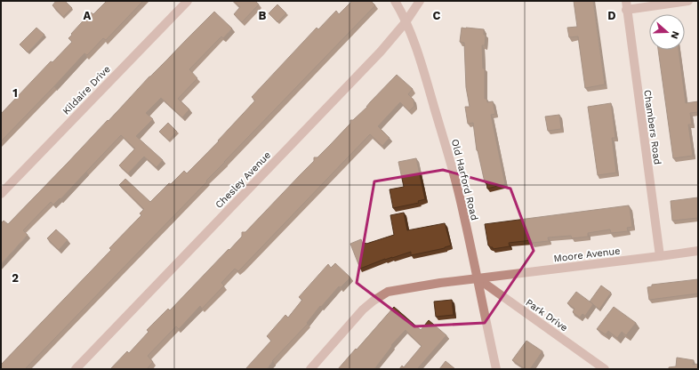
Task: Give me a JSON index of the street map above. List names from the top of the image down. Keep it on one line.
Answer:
{"streets":{"street":["Kildaire Drive","Chambers Road","Chesley Avenue","Old Harford Road","Moore Avenue","Park Drive"]},"crossings":[["Chambers Road","Moore Avenue"],["Chesley Avenue","Old Harford Road"],["Old Harford Road","Moore Avenue"],["Old Harford Road","Park Drive"],["Moore Avenue","Park Drive"]],"north":"right","grid":{"columns":["A","B","C","D"],"rows":["1","2"]}}
